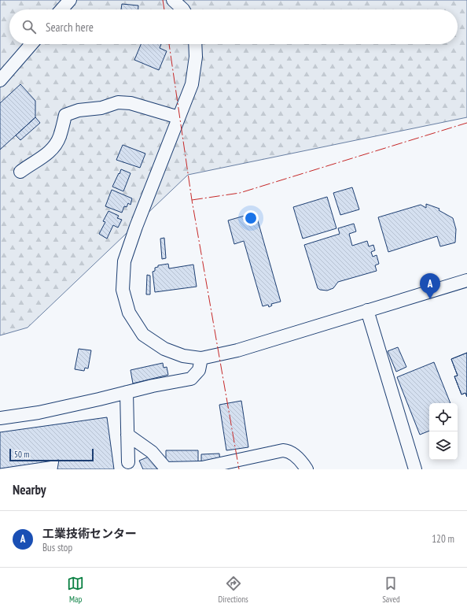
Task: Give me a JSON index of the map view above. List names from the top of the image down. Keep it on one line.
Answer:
{"scale_bar":"50 m","page":{"search":"Search here","pins":"A","scale":"50 m","heading":"Nearby","list":[{"mark":"A","name":"工業技術センター","note":"Bus stop","value":"120 m"}],"nav":["Map","Directions","Saved"]}}
